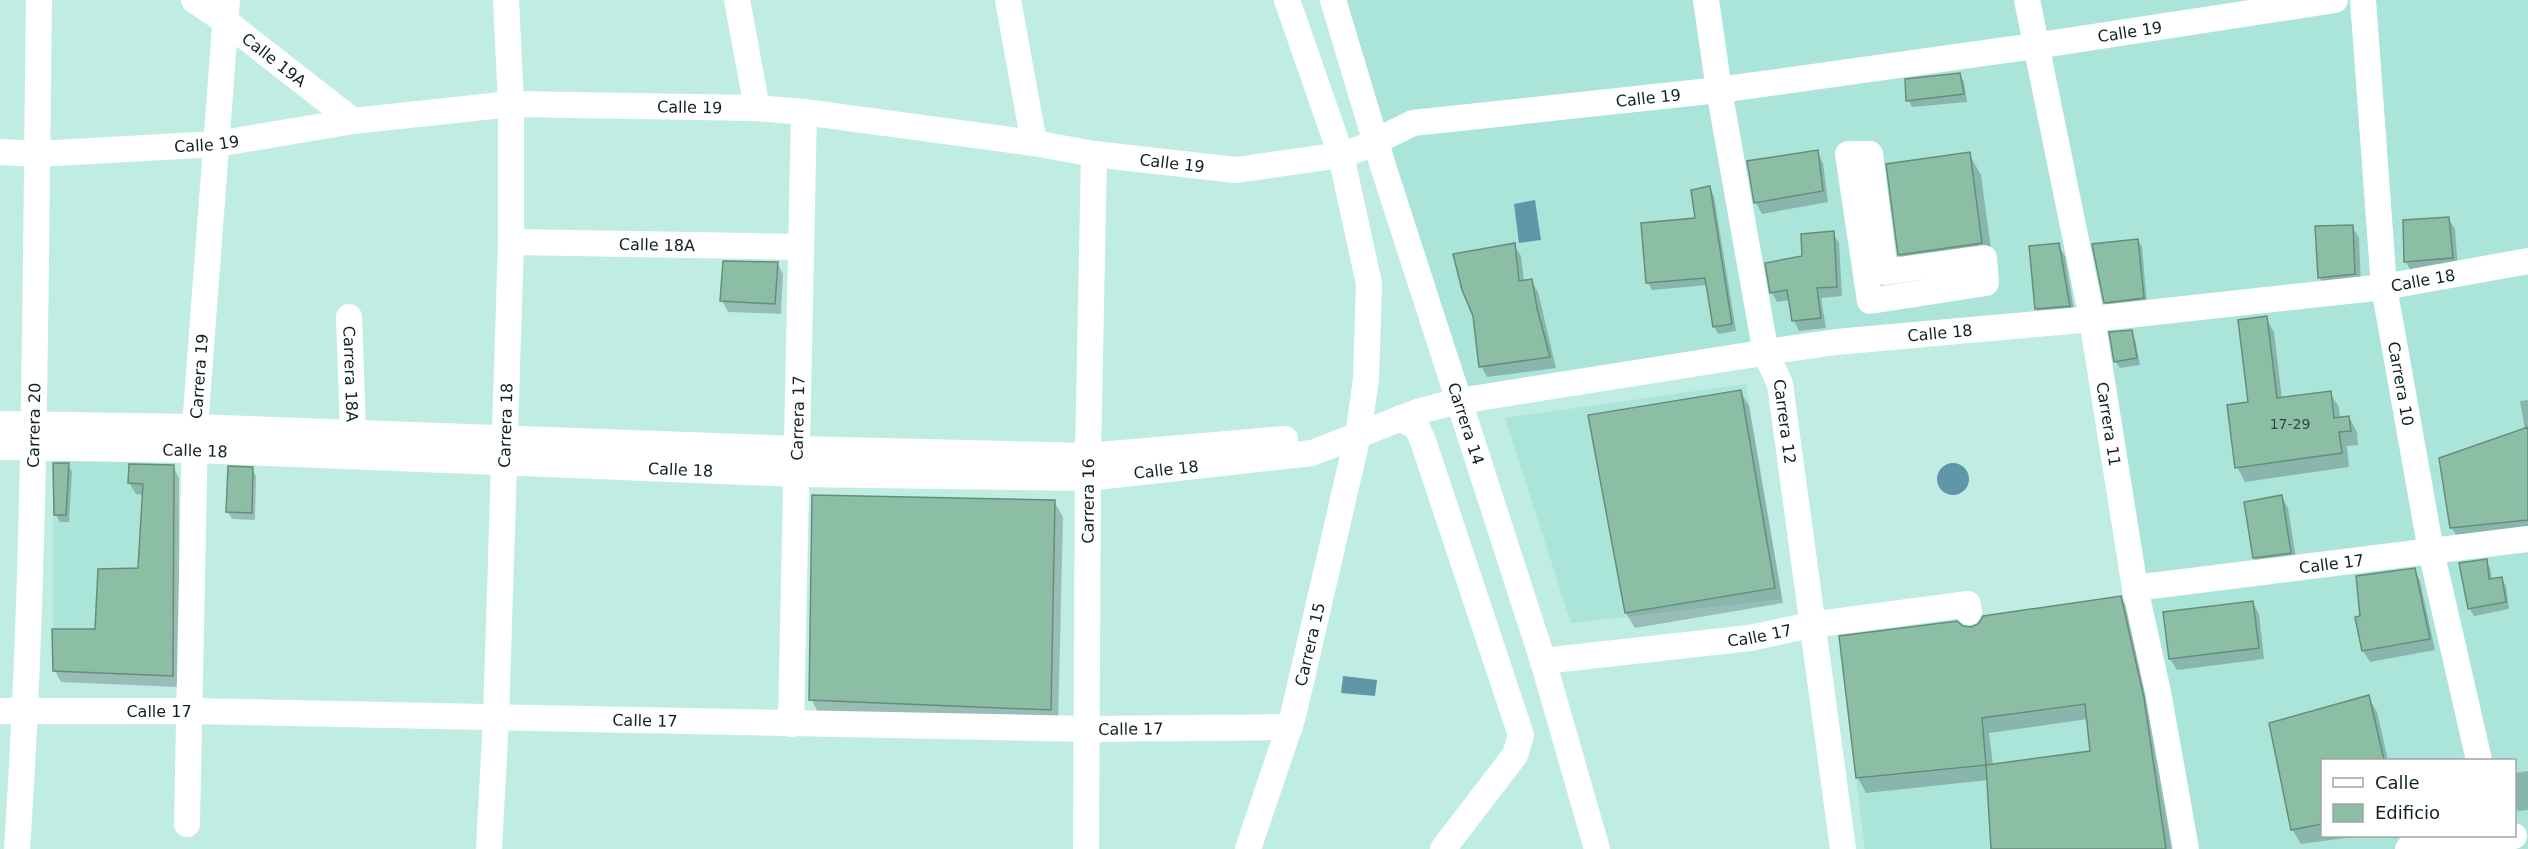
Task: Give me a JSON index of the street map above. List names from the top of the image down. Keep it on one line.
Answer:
{"streets":{"street":["Calle 19","Calle 19A","Calle 18A","Calle 18","Carrera 18A","Carrera 19","Carrera 10","Carrera 17","Carrera 12","Carrera 14","Carrera 11","Carrera 20","Carrera 18","Carrera 16","Calle 17","Carrera 15"]},"crossings":[["Calle 19","Calle 19A"],["Calle 19","Carrera 19"],["Calle 19","Carrera 17"],["Calle 19","Carrera 12"],["Calle 19","Carrera 14"],["Calle 19","Carrera 11"],["Calle 19","Carrera 20"],["Calle 19","Carrera 18"],["Calle 19","Carrera 16"],["Calle 19A","Carrera 19"],["Calle 18A","Carrera 17"],["Calle 18A","Carrera 18"],["Calle 18","Carrera 18A"],["Calle 18","Carrera 19"],["Calle 18","Carrera 10"],["Calle 18","Carrera 17"],["Calle 18","Carrera 12"],["Calle 18","Carrera 14"],["Calle 18","Carrera 11"],["Calle 18","Carrera 20"],["Calle 18","Carrera 18"],["Calle 18","Carrera 16"],["Calle 18","Carrera 15"],["Carrera 19","Calle 17"],["Carrera 10","Calle 17"],["Carrera 17","Calle 17"],["Carrera 12","Calle 17"],["Carrera 14","Calle 17"],["Carrera 11","Calle 17"],["Carrera 20","Calle 17"],["Carrera 18","Calle 17"],["Carrera 16","Calle 17"],["Calle 17","Carrera 15"]],"house_numbers":["17-29"],"legend":["Calle","Edificio"]}
